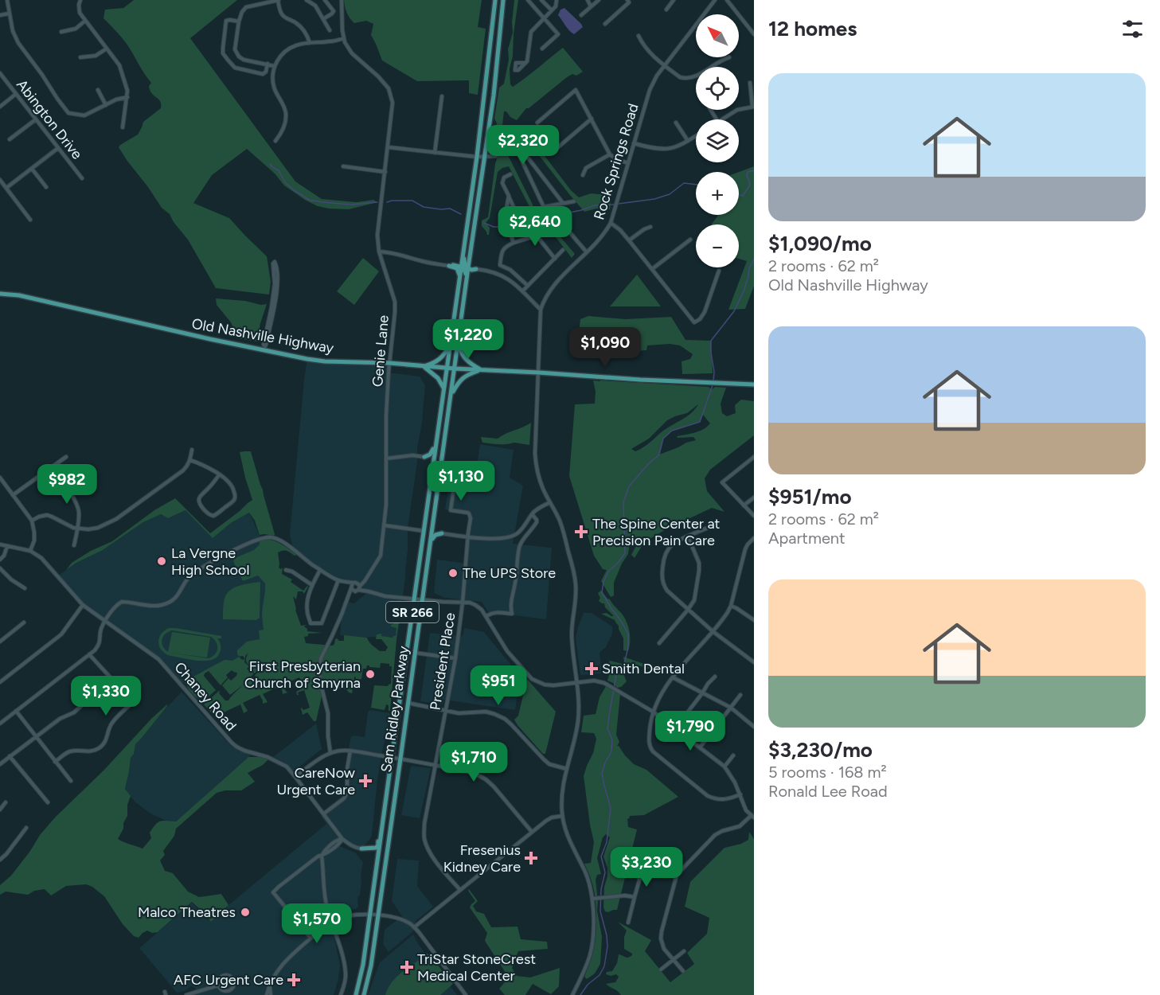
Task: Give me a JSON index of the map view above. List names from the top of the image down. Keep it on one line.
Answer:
{"streets":{"main road":["Old Nashville Highway","SR 266","Sam Ridley Parkway"],"street":["Abington Drive","Rock Springs Road","Genie Lane","President Place","Chaney Road"]},"crossings":[["Rock Springs Road","Old Nashville Highway"],["Old Nashville Highway","Genie Lane"],["Old Nashville Highway","Sam Ridley Parkway"]],"places":{"health":["The Spine Center at Precision Pain Care","Smith Dental","CareNow Urgent Care","Fresenius Kidney Care","TriStar StoneCrest Medical Center","AFC Urgent Care"],"other":["La Vergne High School","The UPS Store","First Presbyterian Church of Smyrna","Malco Theatres"]},"north":"top left","page":{"heading":"12 homes","map_buttons":["+","−"],"list":[{"name":"$1,090/mo","note":"2 rooms · 62 m² · Old Nashville Highway"},{"name":"$951/mo","note":"2 rooms · 62 m² · Apartment"},{"name":"$3,230/mo","note":"5 rooms · 168 m² · Ronald Lee Road"}],"price":["$2,320","$2,640","$1,220","$1,090","$1,130","$982","$951","$1,330","$1,790","$1,710","$3,230","$1,570"]}}
